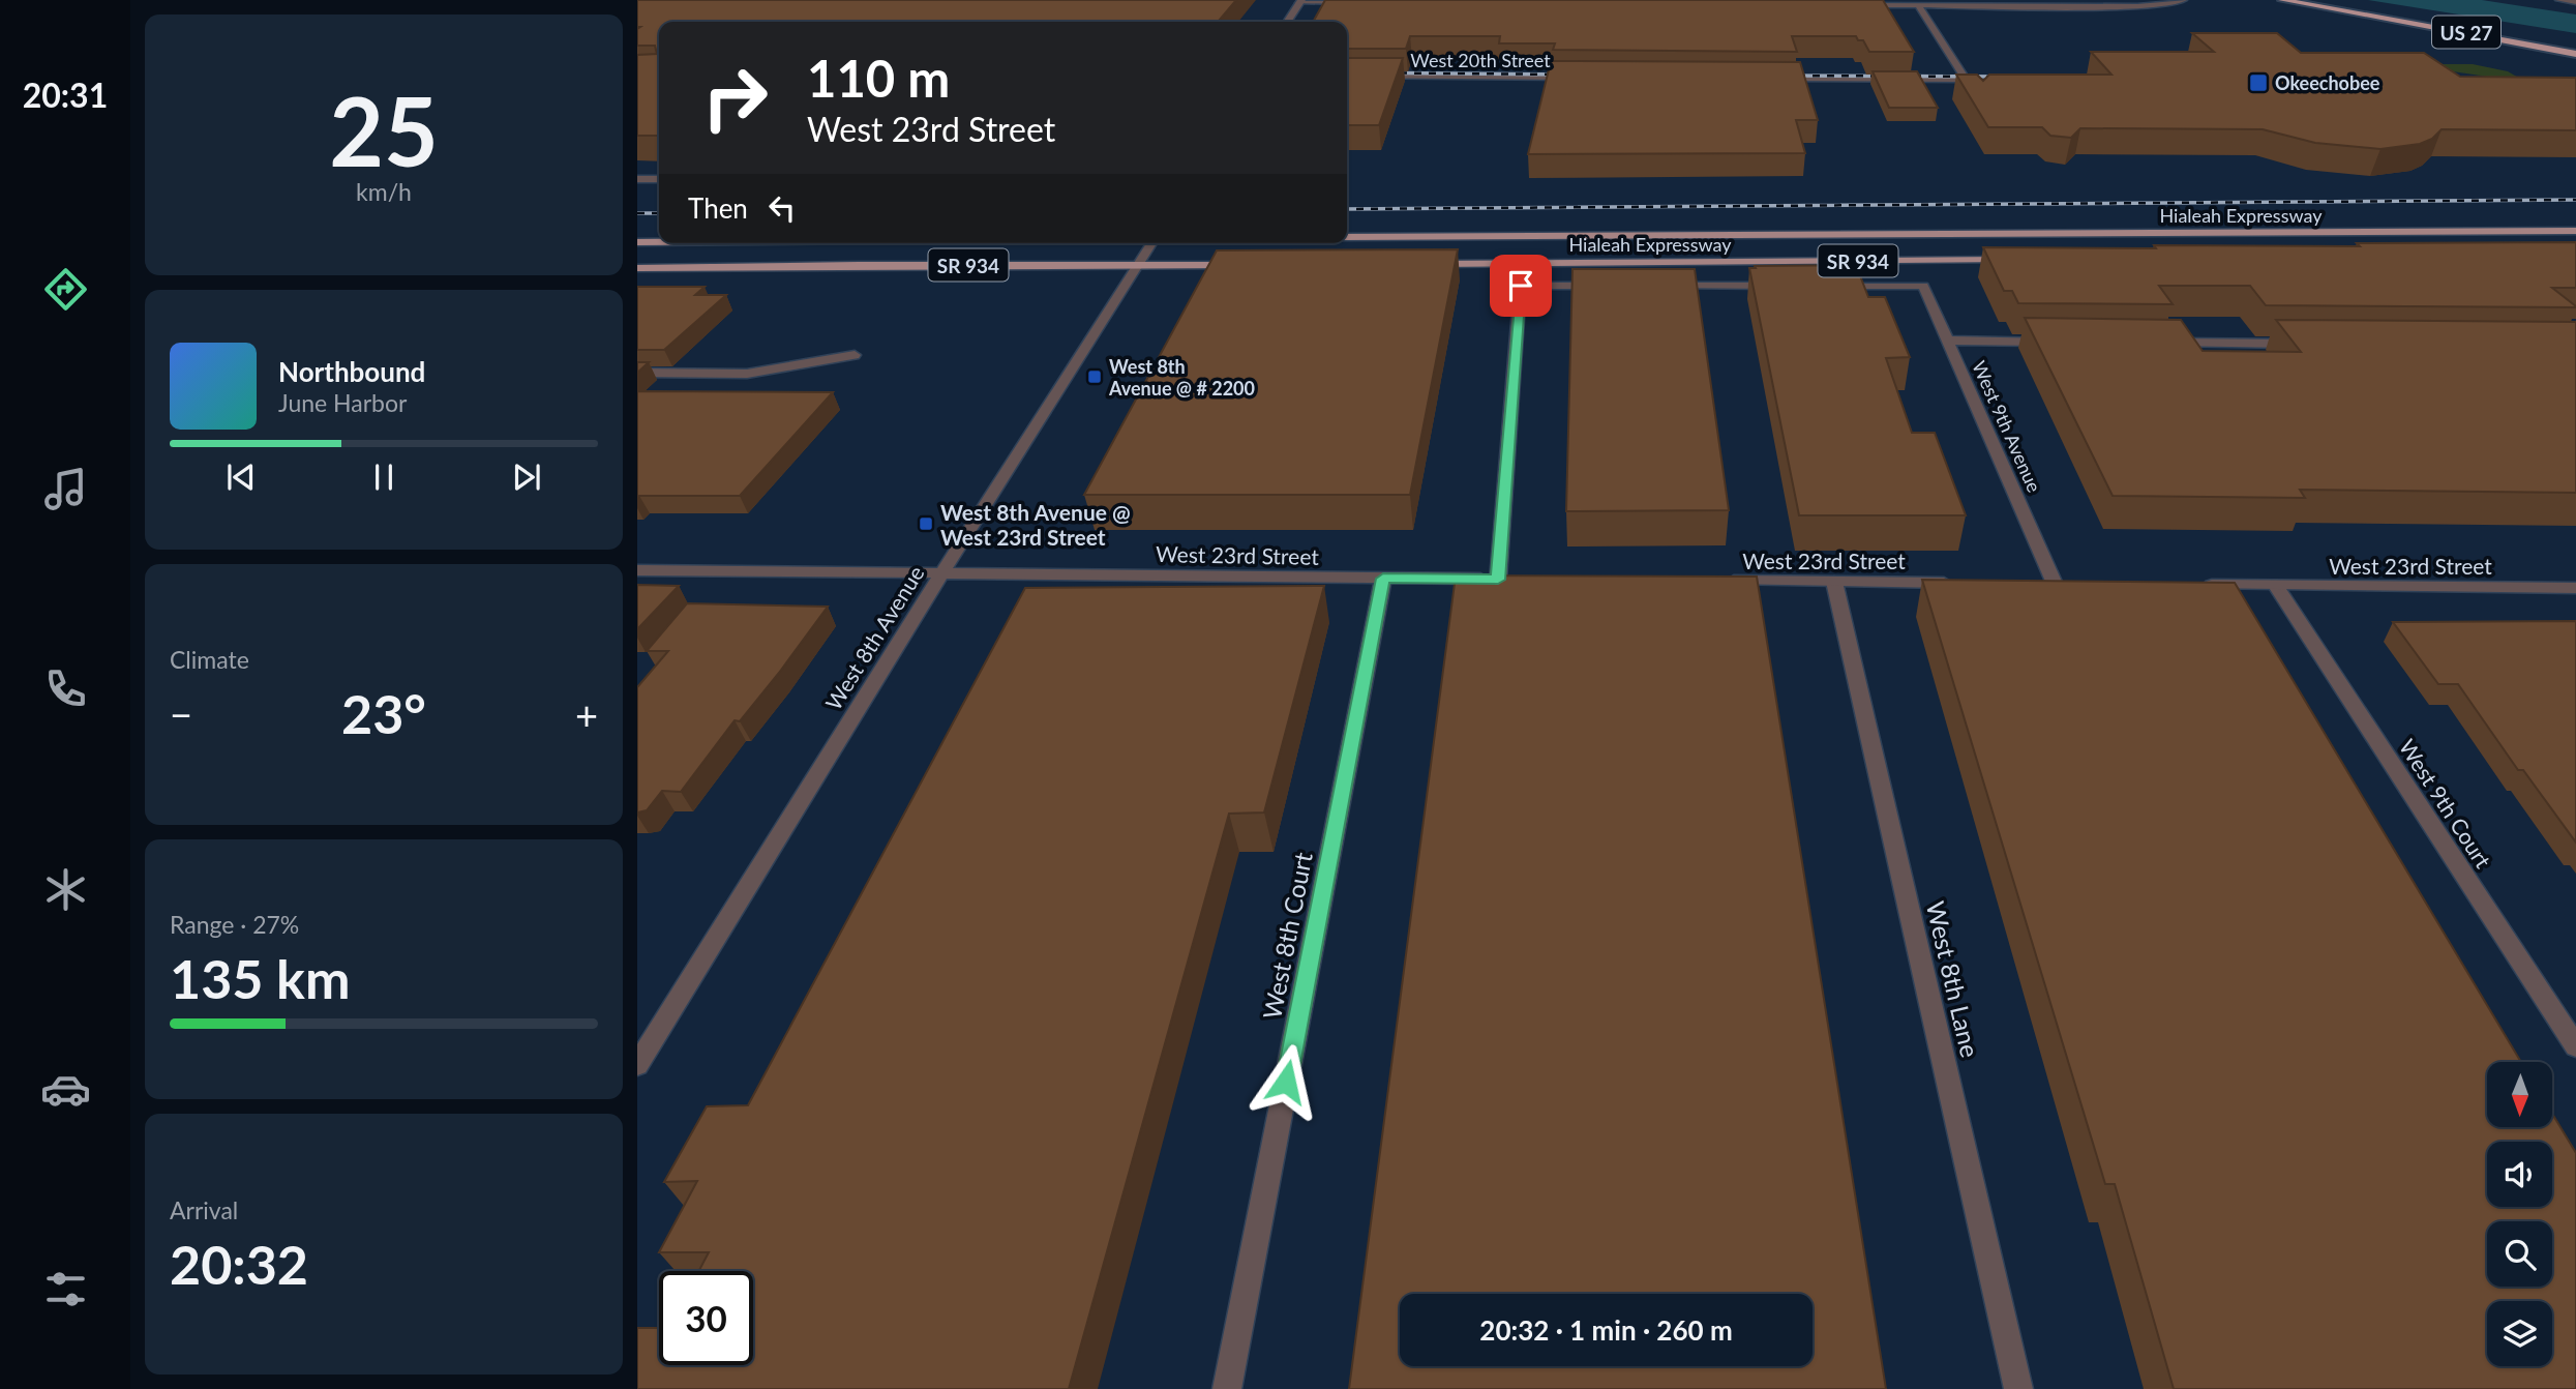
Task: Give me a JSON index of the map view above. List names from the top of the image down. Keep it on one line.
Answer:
{"streets":{"highway":["US 27"],"main road":["Hialeah Expressway","SR 934"],"street":["West 20th Street","West 9th Avenue","West 23rd Street","West 8th Avenue","West 9th Court","West 8th Court","West 8th Lane"]},"crossings":[["SR 934","West 8th Avenue"],["West 23rd Street","West 8th Avenue"],["West 23rd Street","West 9th Court"],["West 23rd Street","West 8th Court"],["West 23rd Street","West 8th Lane"]],"places":{"transit":["Okeechobee","West 8th Avenue @ # 2200","West 8th Avenue @ West 23rd Street"]},"north":"bottom","page":{"tabs":"20:31","tile":[["25","km/h"],"Climate",["Range · 27%","135 km"],["Arrival","20:32"]],"turn":["110 m","West 23rd Street"],"then":"Then","song":["Northbound","June Harbor"],"heat":["−","23°","+"],"limit":"30","trip":"20:32 · 1 min · 260 m"}}
